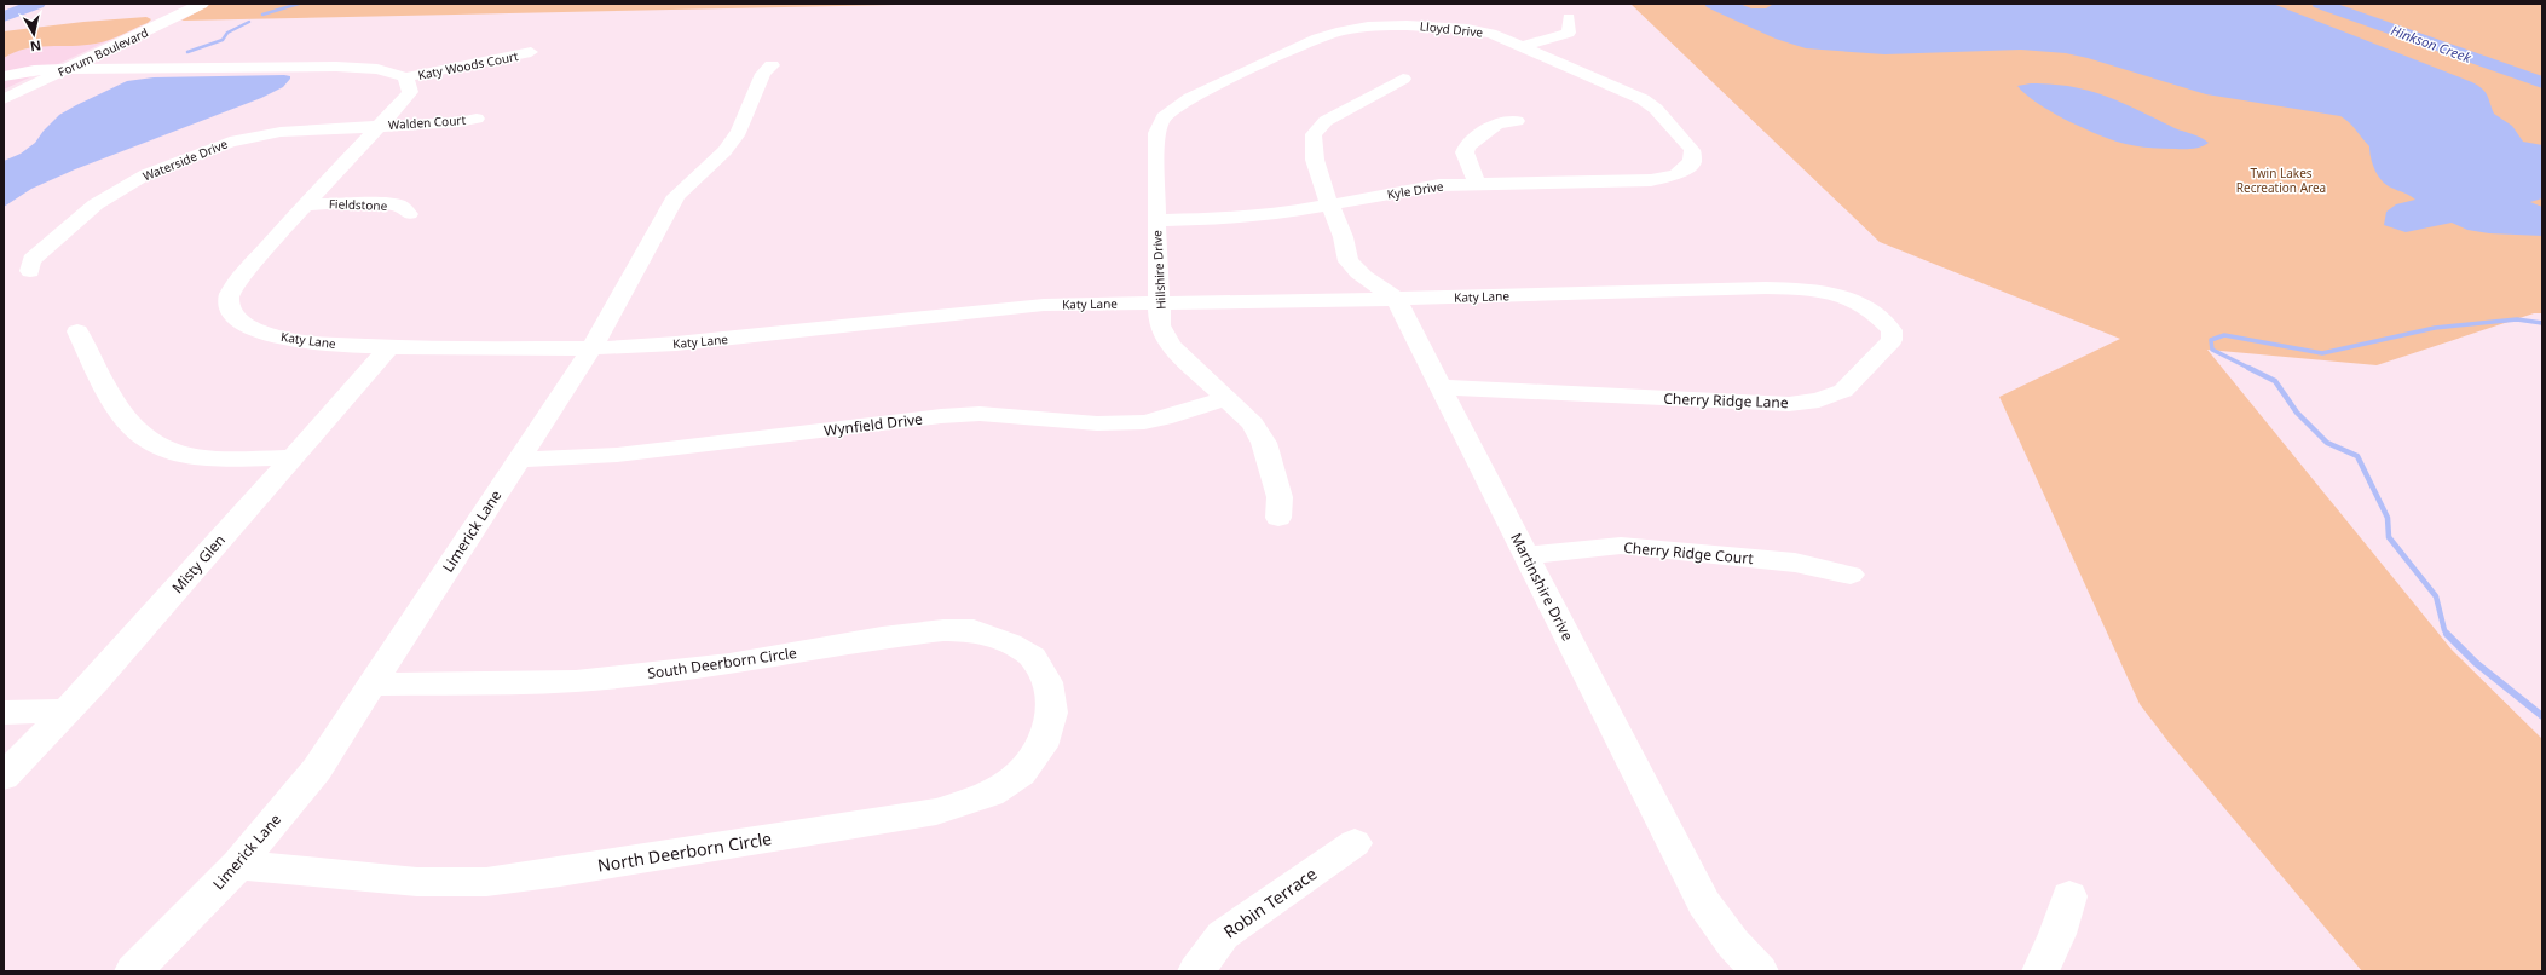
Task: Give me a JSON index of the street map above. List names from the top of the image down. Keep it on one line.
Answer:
{"streets":{"street":["Lloyd Drive","Forum Boulevard","Katy Woods Court","Walden Court","Waterside Drive","Kyle Drive","Fieldstone","Hillshire Drive","Katy Lane","Cherry Ridge Lane","Wynfield Drive","Limerick Lane","Cherry Ridge Court","Misty Glen","Martinshire Drive","South Deerborn Circle","North Deerborn Circle","Robin Terrace"]},"crossings":[["Lloyd Drive","Kyle Drive"],["Lloyd Drive","Hillshire Drive"],["Katy Woods Court","Katy Lane"],["Walden Court","Waterside Drive"],["Walden Court","Katy Lane"],["Waterside Drive","Katy Lane"],["Kyle Drive","Hillshire Drive"],["Kyle Drive","Martinshire Drive"],["Fieldstone","Katy Lane"],["Hillshire Drive","Katy Lane"],["Hillshire Drive","Wynfield Drive"],["Katy Lane","Cherry Ridge Lane"],["Katy Lane","Limerick Lane"],["Katy Lane","Misty Glen"],["Katy Lane","Martinshire Drive"],["Cherry Ridge Lane","Martinshire Drive"],["Wynfield Drive","Limerick Lane"],["Limerick Lane","South Deerborn Circle"],["Limerick Lane","North Deerborn Circle"],["Cherry Ridge Court","Martinshire Drive"],["South Deerborn Circle","North Deerborn Circle"]],"water":["Hinkson Creek"],"parks":["Twin Lakes Recreation Area"],"north":"bottom"}
